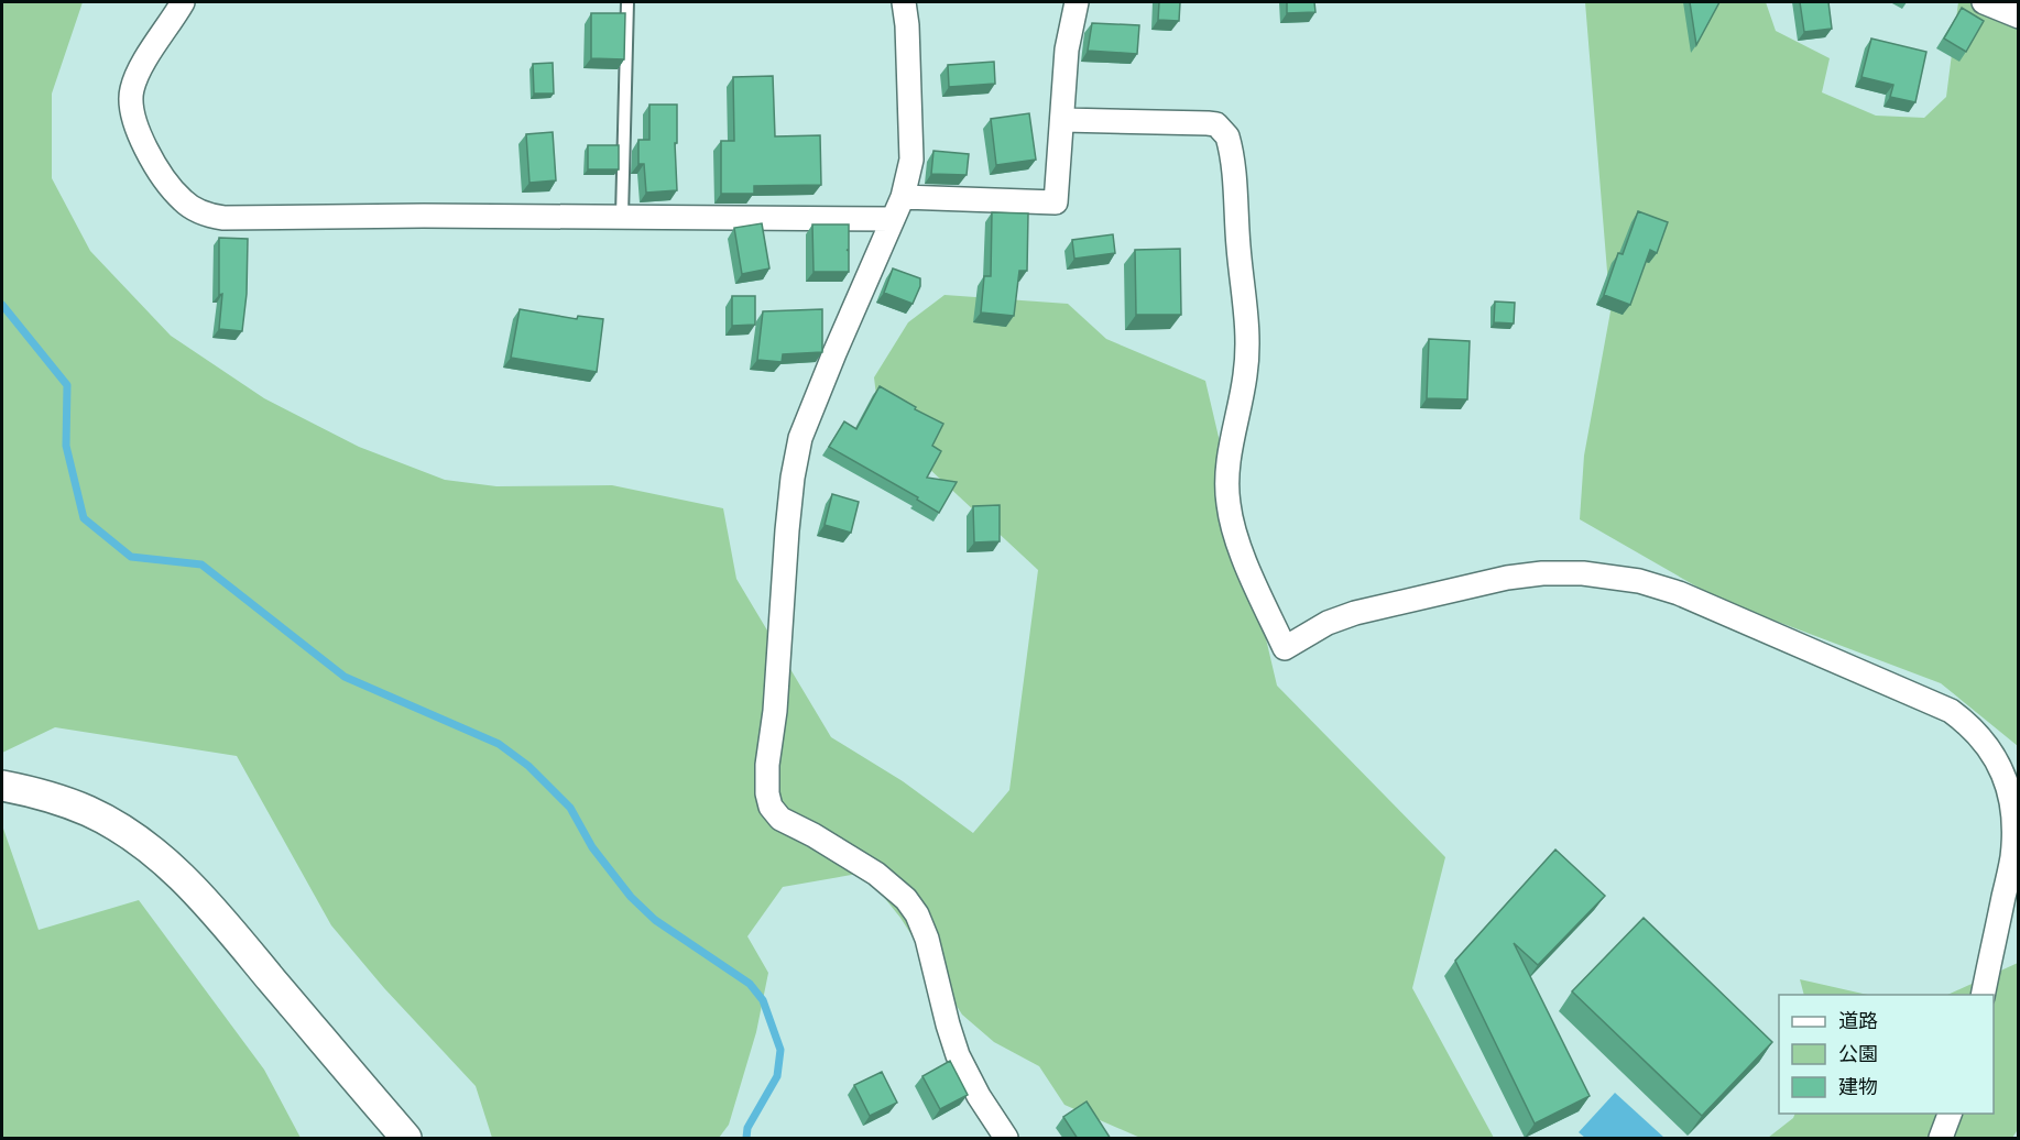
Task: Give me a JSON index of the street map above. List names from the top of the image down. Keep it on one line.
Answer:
{"legend":["道路","公園","建物"]}
